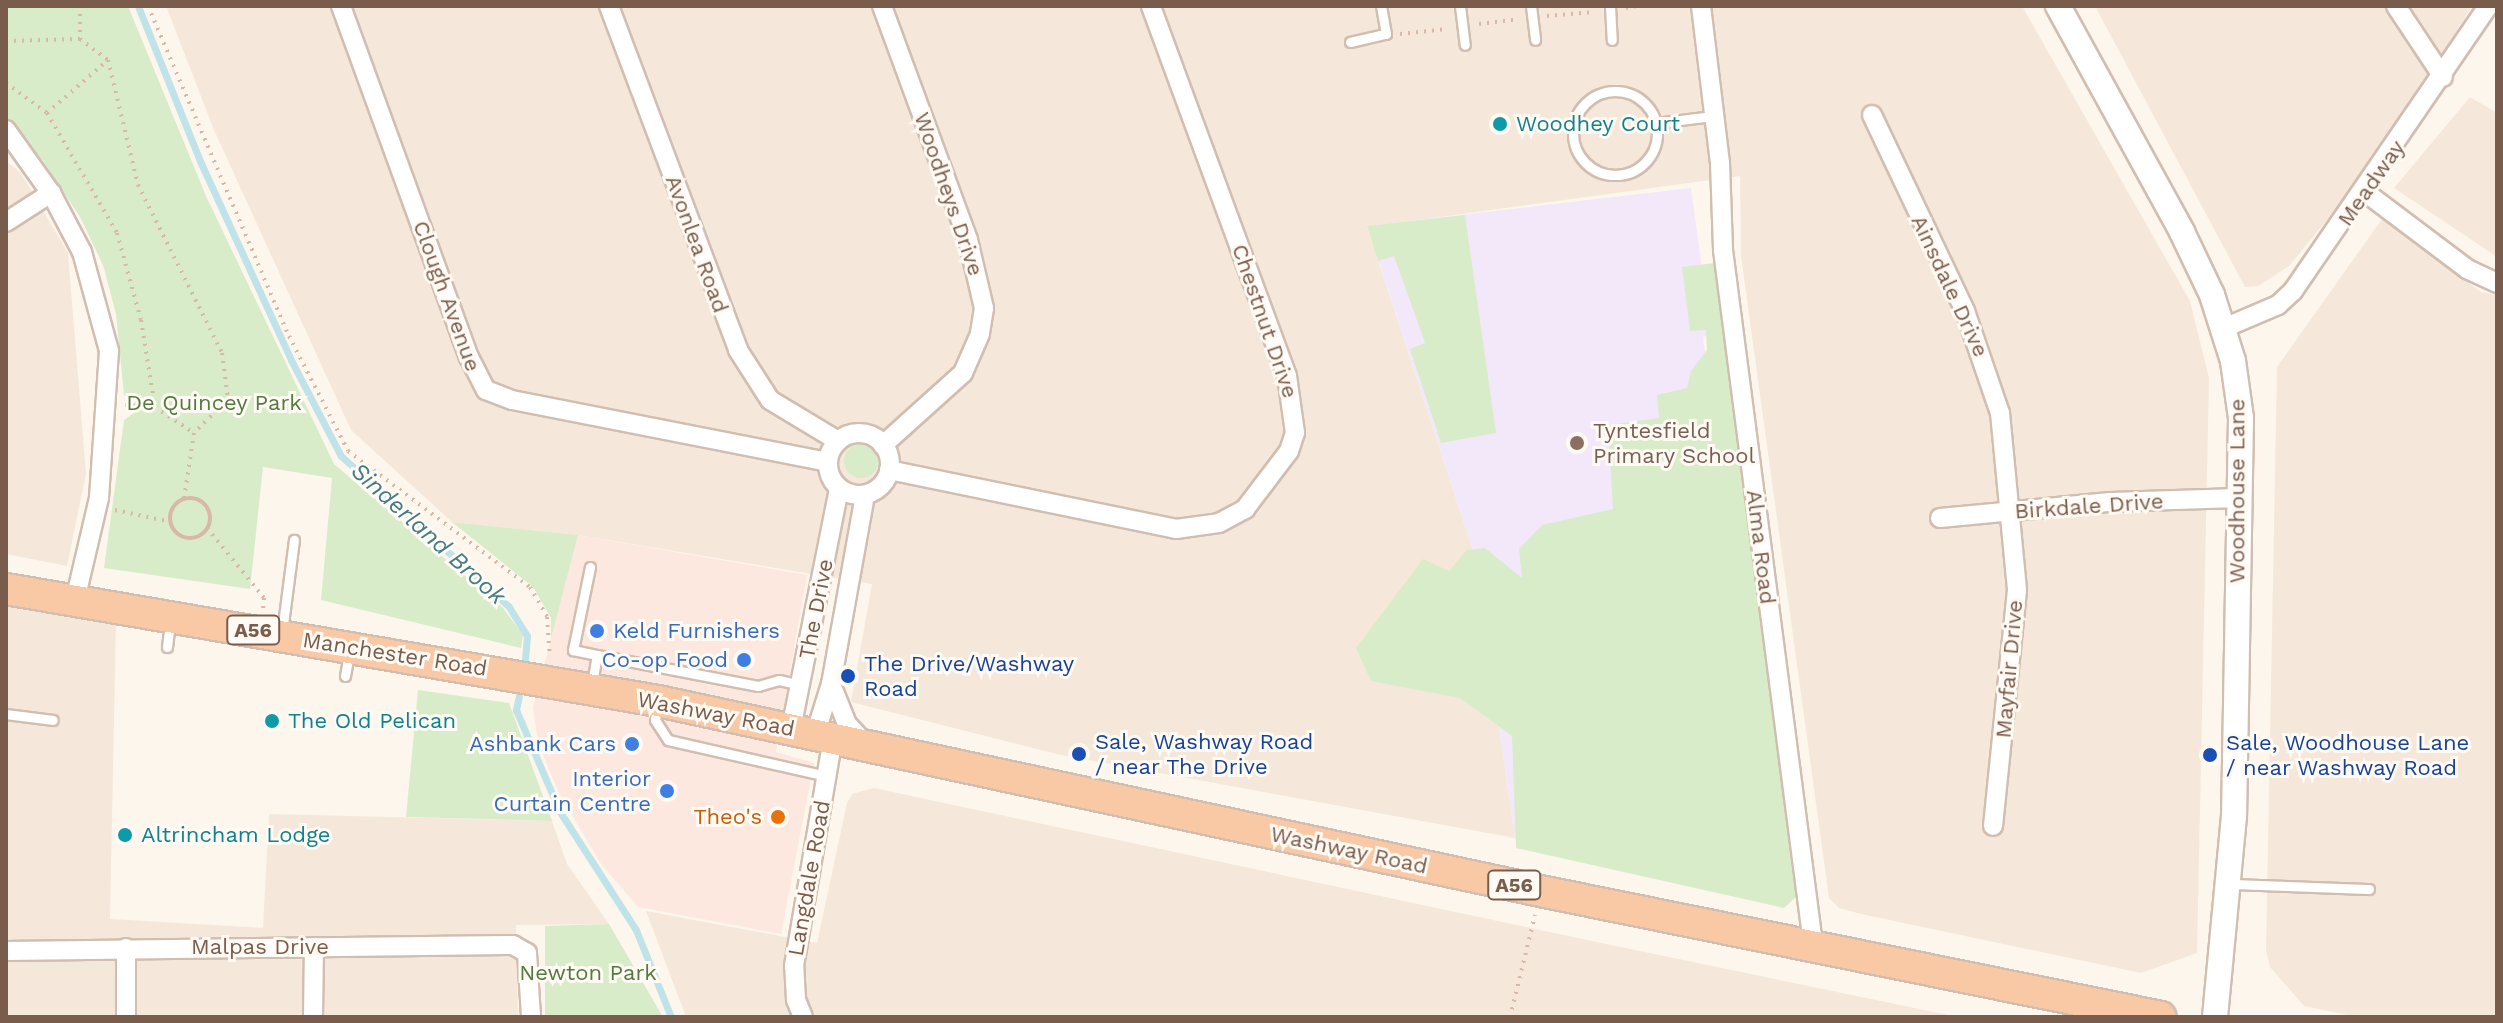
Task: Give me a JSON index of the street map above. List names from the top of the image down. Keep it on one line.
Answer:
{"streets":{"highway":["A56","Manchester Road","Washway Road"],"street":["Meadway","Woodheys Drive","Avonlea Road","Ainsdale Drive","Clough Avenue","Chestnut Drive","Woodhouse Lane","Birkdale Drive","Alma Road","The Drive","Mayfair Drive","Langdale Road","Malpas Drive"]},"crossings":[["Meadway","Woodhouse Lane"],["Woodheys Drive","Avonlea Road"],["Woodheys Drive","Clough Avenue"],["Woodheys Drive","Chestnut Drive"],["Woodheys Drive","The Drive"],["Avonlea Road","Clough Avenue"],["Avonlea Road","Chestnut Drive"],["Avonlea Road","The Drive"],["Ainsdale Drive","Birkdale Drive"],["Ainsdale Drive","Mayfair Drive"],["Clough Avenue","Chestnut Drive"],["Clough Avenue","The Drive"],["Chestnut Drive","The Drive"],["Woodhouse Lane","Birkdale Drive"],["Birkdale Drive","Mayfair Drive"],["Alma Road","Washway Road"],["The Drive","Washway Road"],["The Drive","Langdale Road"],["Manchester Road","Washway Road"],["Washway Road","Langdale Road"]],"water":["Sinderland Brook"],"parks":["De Quincey Park","Newton Park"],"places":["Woodhey Court","Tyntesfield Primary School","Keld Furnishers","Co-op Food","The Drive/Washway Road","The Old Pelican","Ashbank Cars","Sale, Washway Road / near The Drive","Sale, Woodhouse Lane / near Washway Road","Interior Curtain Centre","Theo's","Altrincham Lodge"]}
